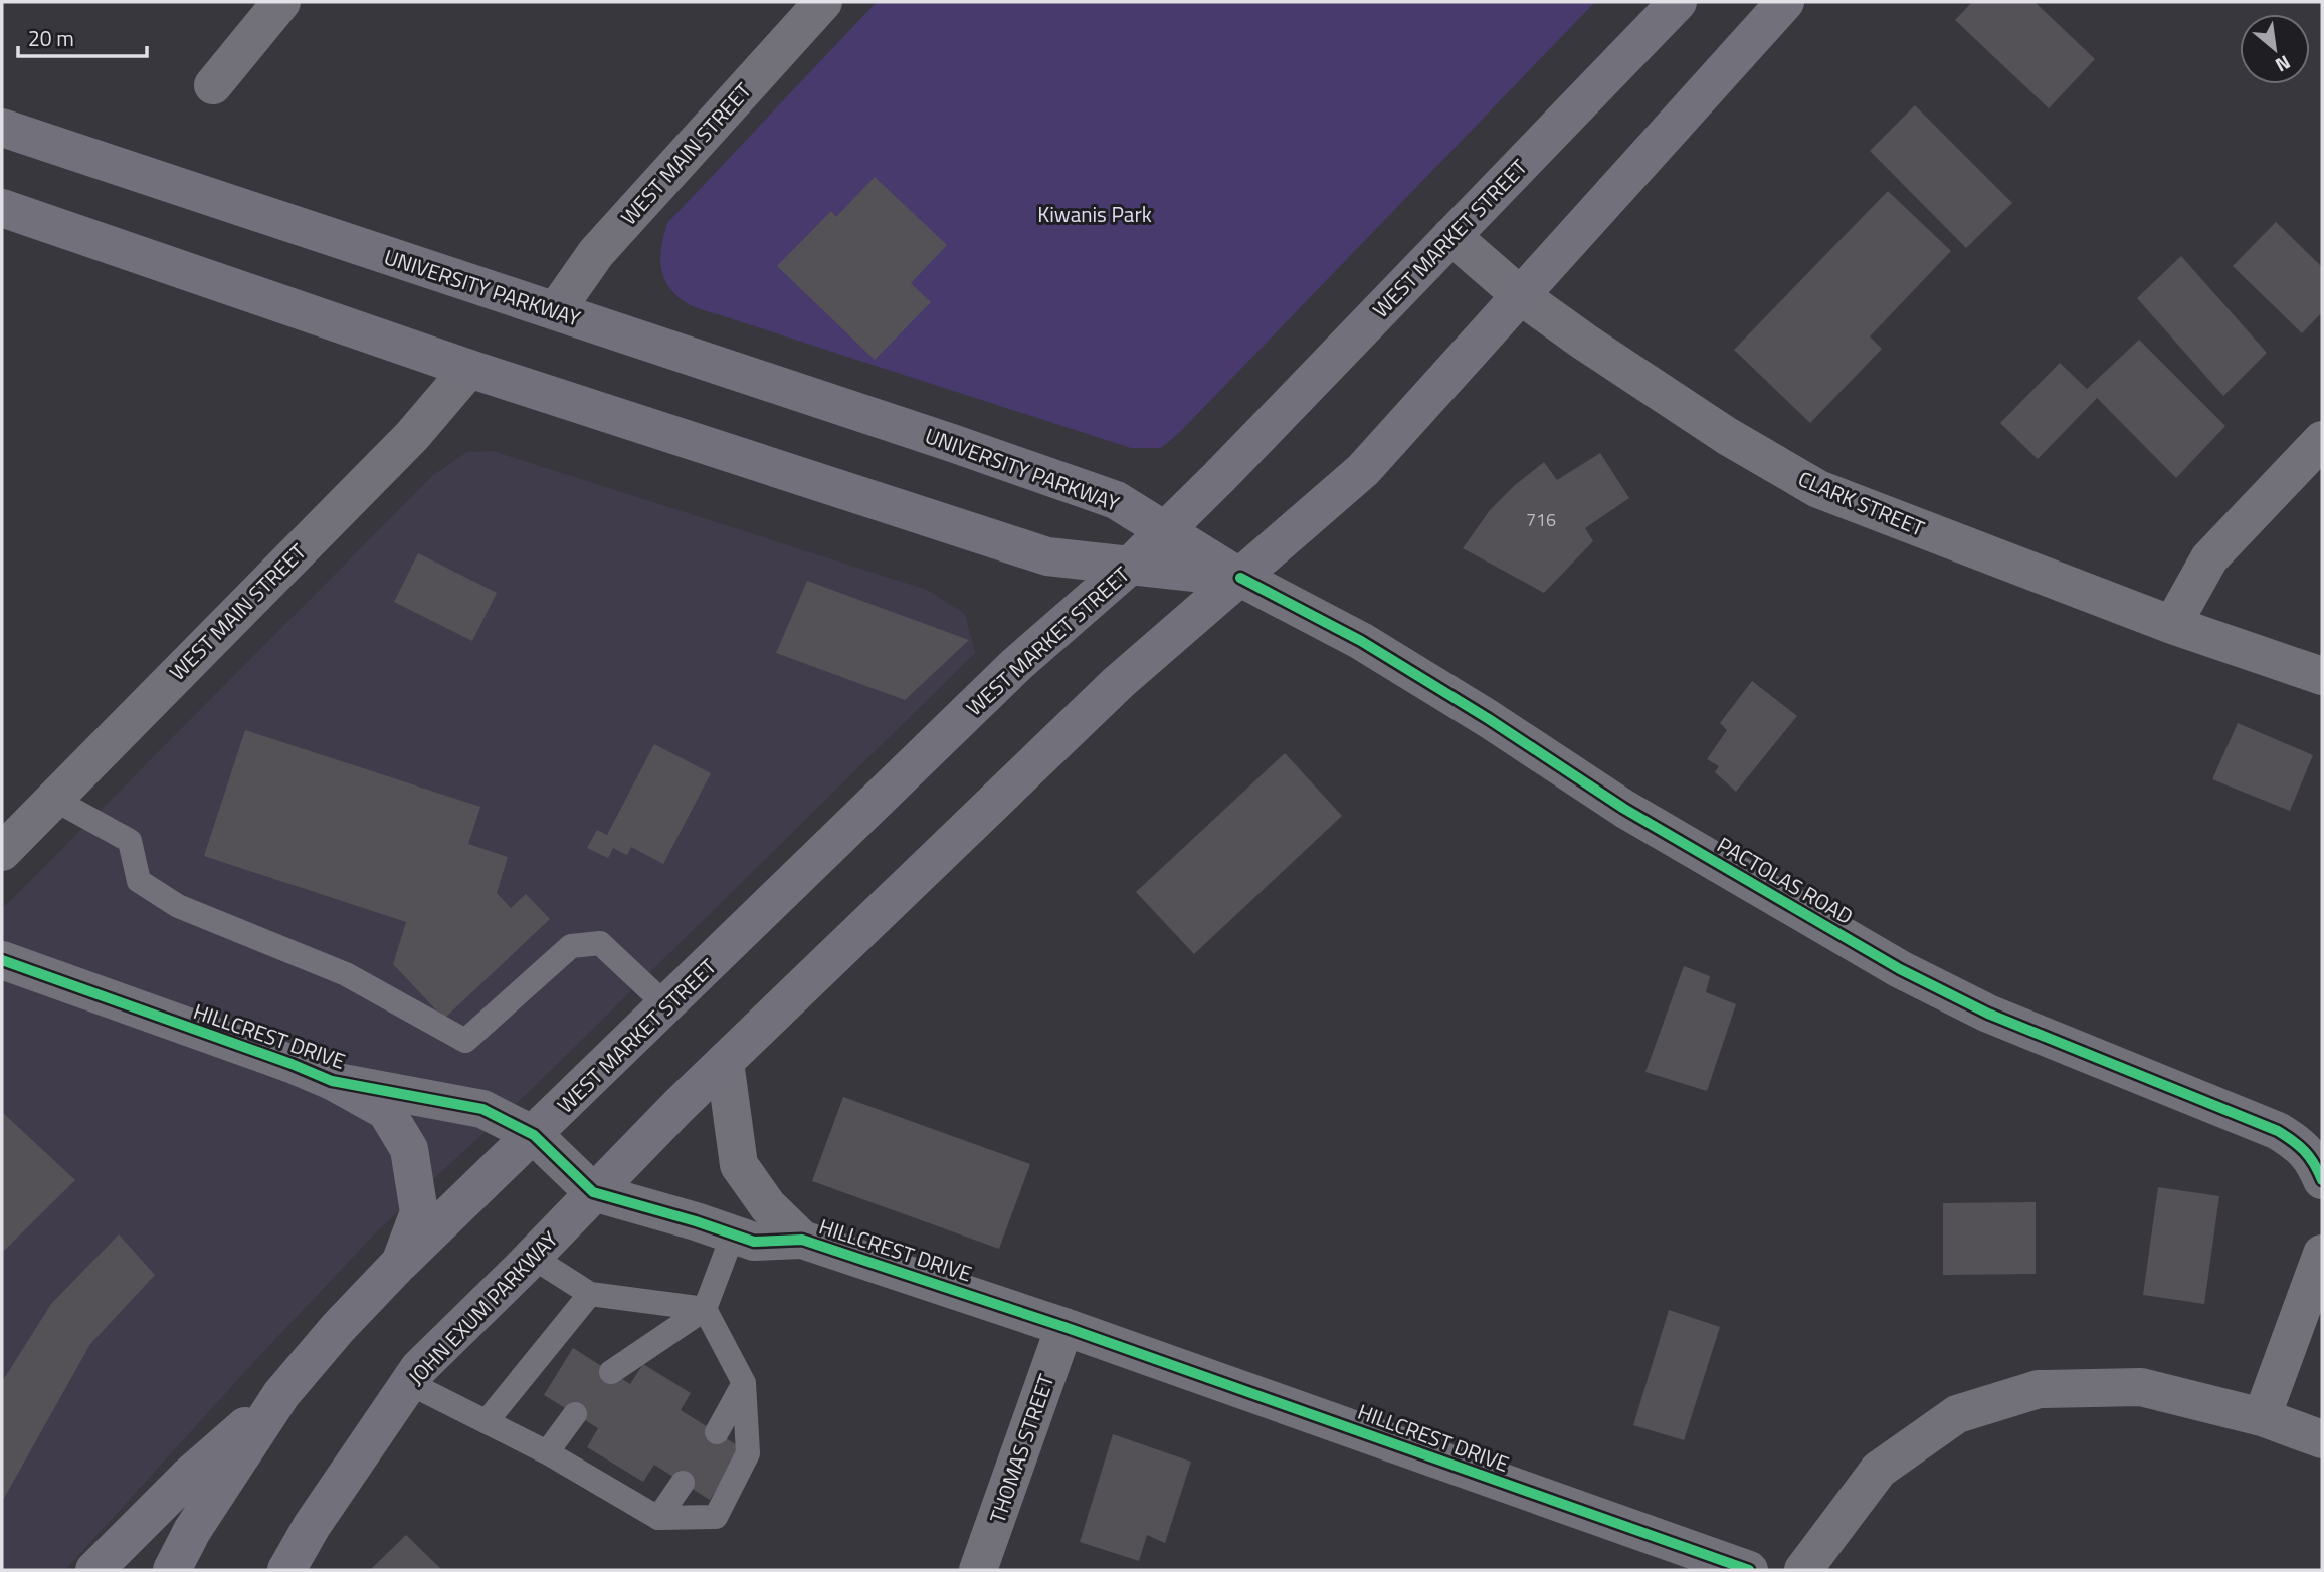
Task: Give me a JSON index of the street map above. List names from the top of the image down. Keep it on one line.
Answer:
{"streets":{"main road":["WEST MARKET STREET","UNIVERSITY PARKWAY","JOHN EXUM PARKWAY"],"street":["WEST MAIN STREET","CLARK STREET","PACTOLAS ROAD","HILLCREST DRIVE","THOMAS STREET"]},"crossings":[["WEST MAIN STREET","UNIVERSITY PARKWAY"],["WEST MARKET STREET","UNIVERSITY PARKWAY"],["WEST MARKET STREET","CLARK STREET"],["WEST MARKET STREET","HILLCREST DRIVE"],["UNIVERSITY PARKWAY","PACTOLAS ROAD"],["HILLCREST DRIVE","JOHN EXUM PARKWAY"],["HILLCREST DRIVE","THOMAS STREET"]],"parks":["Kiwanis Park"],"house_numbers":["716"],"scale_bar":"20 m","north":"bottom right"}
